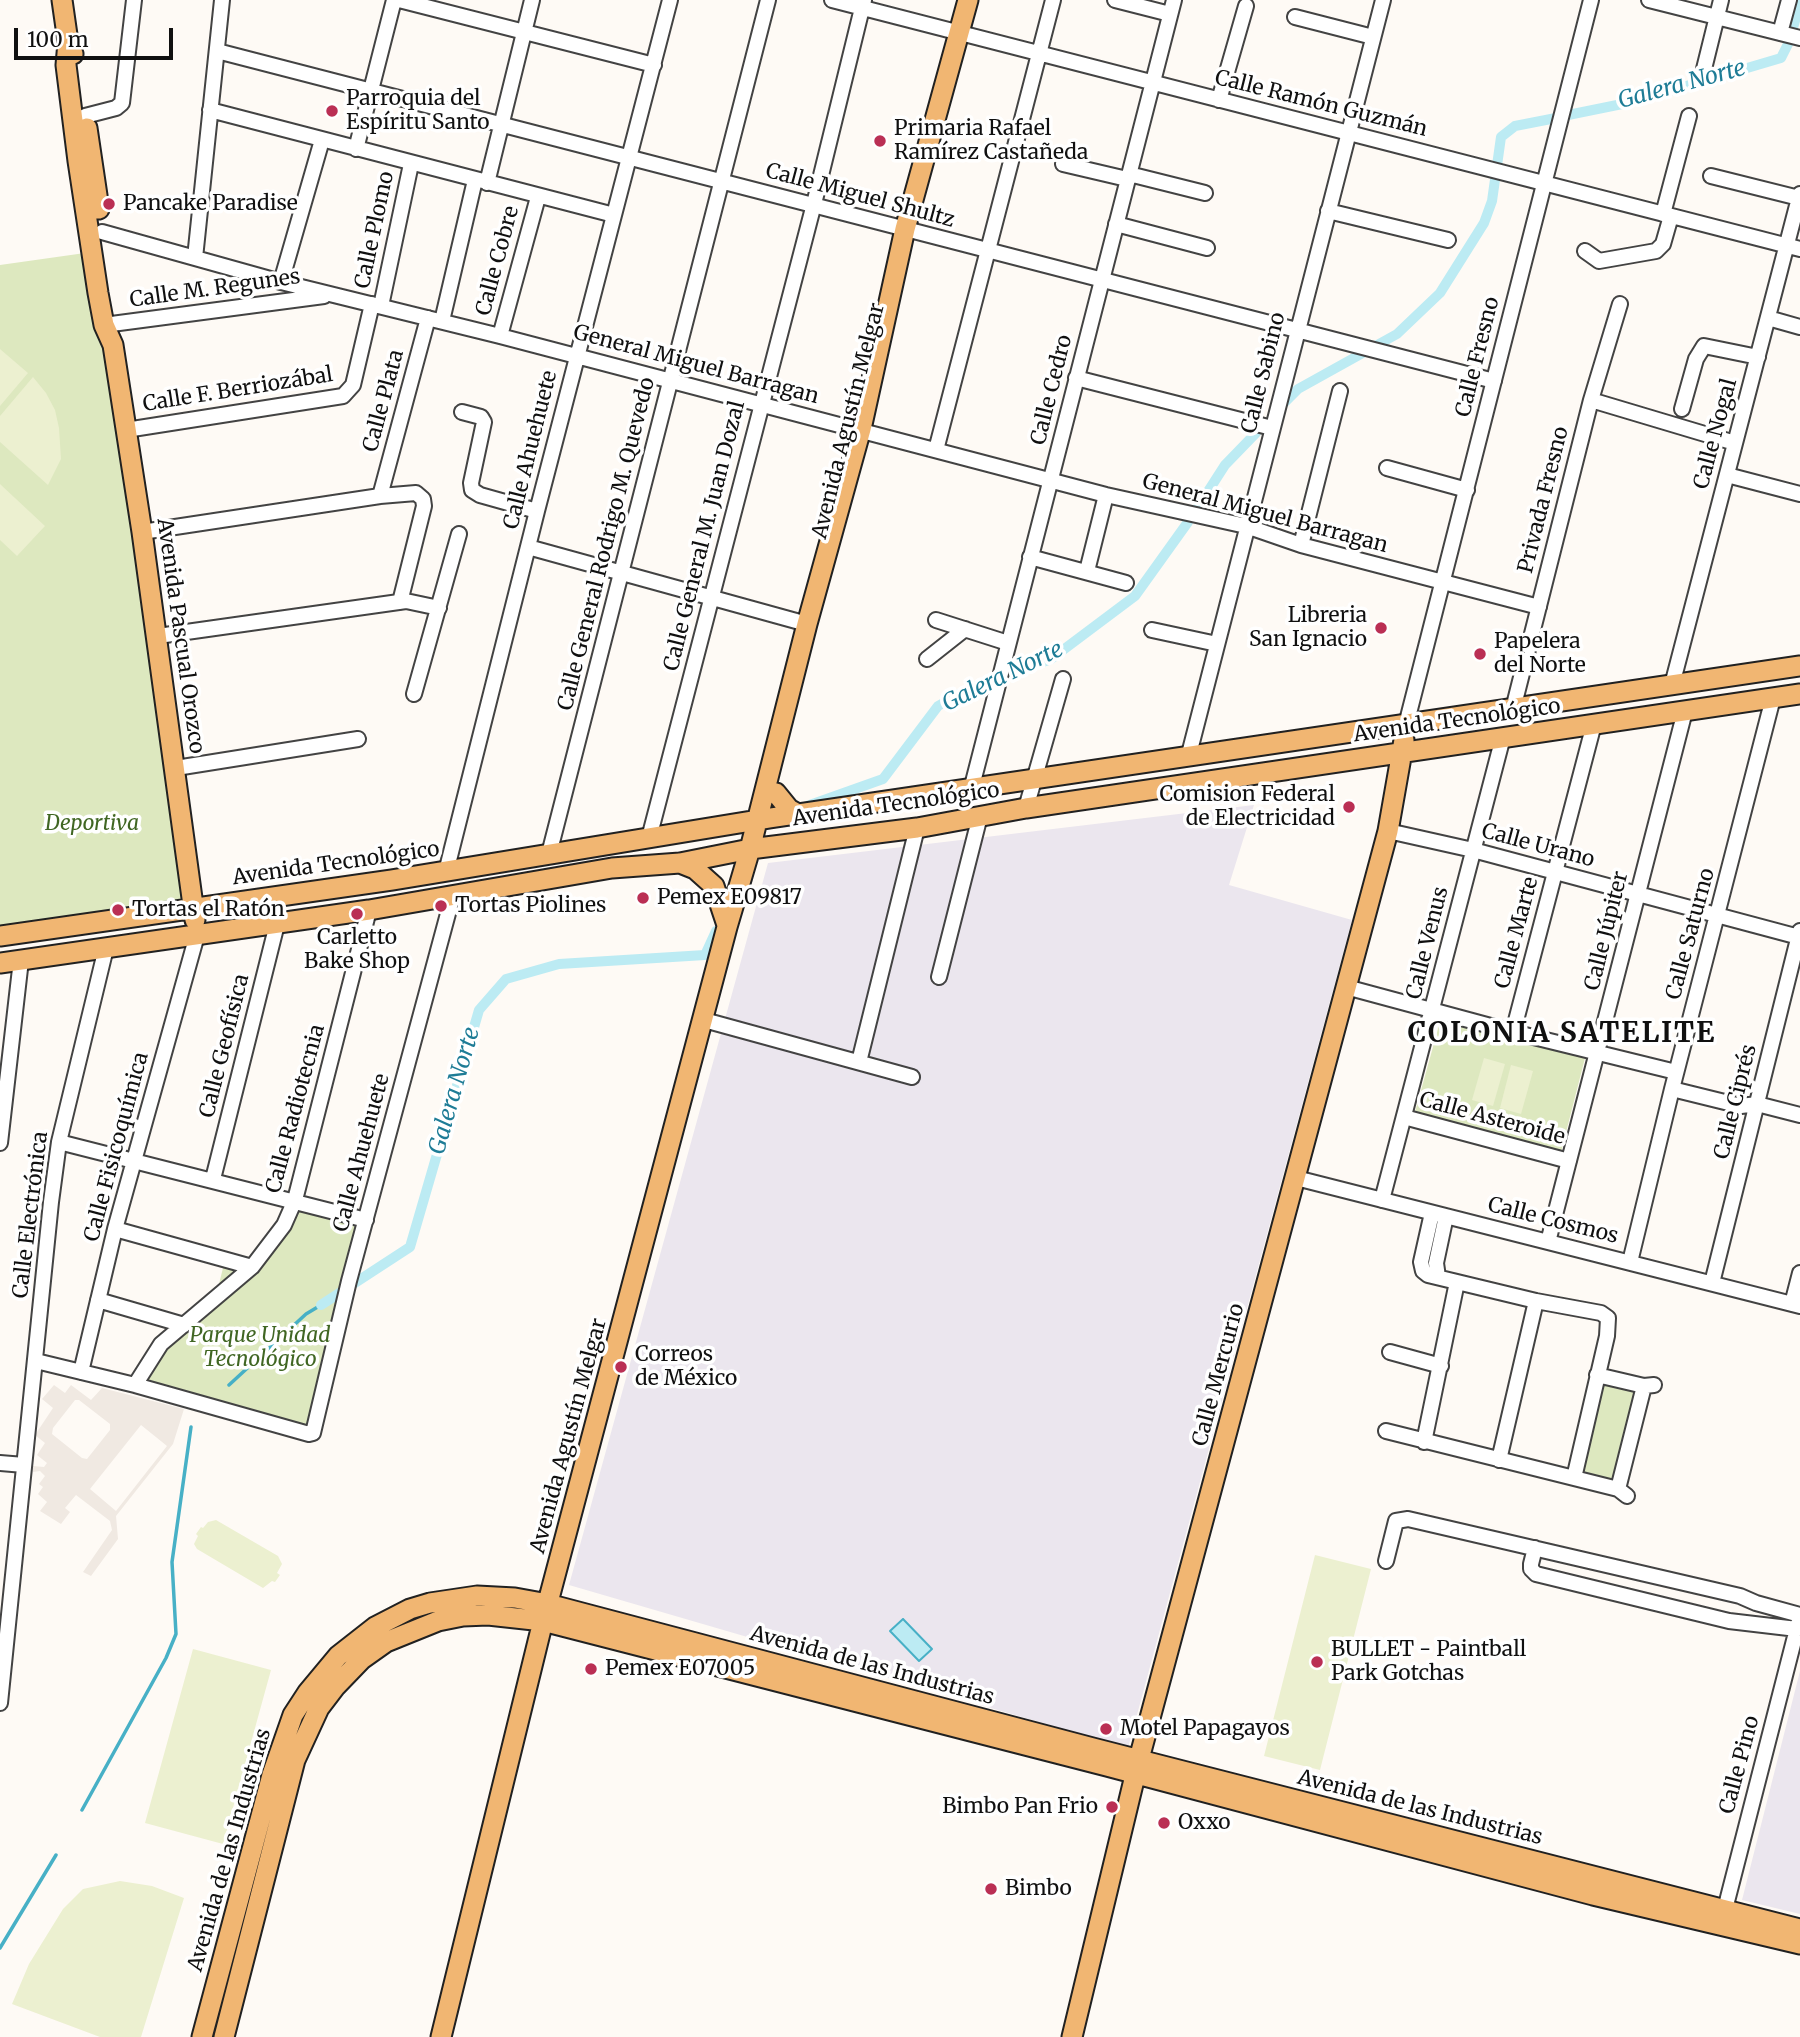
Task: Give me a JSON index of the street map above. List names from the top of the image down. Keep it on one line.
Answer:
{"streets":{"main road":["Avenida Agustín Melgar","Avenida Pascual Orozco","Avenida Tecnológico","Calle Mercurio","Avenida de las Industrias"],"street":["Calle Ramón Guzmán","Calle Miguel Shultz","Calle Plomo","Calle Cobre","Calle M. Regunes","Calle Fresno","General Miguel Barragan","Calle Sabino","Calle F. Berriozábal","Calle Cedro","Calle Plata","Calle Nogal","Calle Ahuehuete","Privada Fresno","Calle General M. Juan Dozal","Calle General Rodrigo M. Quevedo","Calle Urano","Calle Júpiter","Calle Marte","Calle Saturno","Calle Venus","Calle Geofísica","Calle Ciprés","Calle Radiotecnia","Calle Asteroide","Calle Fisicoquímica","Calle Electrónica","Calle Cosmos","Calle Pino"]},"crossings":[["Calle Ramón Guzmán","Calle Fresno"],["Calle Ramón Guzmán","Calle Sabino"],["Calle Ramón Guzmán","Calle Cedro"],["Calle Ramón Guzmán","Avenida Agustín Melgar"],["Calle Ramón Guzmán","Calle Nogal"],["Calle Ramón Guzmán","Calle General M. Juan Dozal"],["Calle Miguel Shultz","Calle Fresno"],["Calle Miguel Shultz","Calle Sabino"],["Calle Miguel Shultz","Calle Cedro"],["Calle Miguel Shultz","Calle Plata"],["Calle Miguel Shultz","Avenida Agustín Melgar"],["Calle Miguel Shultz","Calle Ahuehuete"],["Calle Miguel Shultz","Calle General M. Juan Dozal"],["Calle Miguel Shultz","Calle General Rodrigo M. Quevedo"],["Calle Plomo","General Miguel Barragan"],["Calle Plomo","Calle F. Berriozábal"],["Calle Cobre","General Miguel Barragan"],["Calle M. Regunes","General Miguel Barragan"],["Calle M. Regunes","Avenida Pascual Orozco"],["Calle Fresno","General Miguel Barragan"],["Calle Fresno","Avenida Tecnológico"],["Calle Fresno","Calle Mercurio"],["General Miguel Barragan","Calle Sabino"],["General Miguel Barragan","Calle F. Berriozábal"],["General Miguel Barragan","Calle Cedro"],["General Miguel Barragan","Calle Plata"],["General Miguel Barragan","Avenida Agustín Melgar"],["General Miguel Barragan","Calle Ahuehuete"],["General Miguel Barragan","Privada Fresno"],["General Miguel Barragan","Calle General M. Juan Dozal"],["General Miguel Barragan","Calle General Rodrigo M. Quevedo"],["General Miguel Barragan","Avenida Pascual Orozco"],["Calle Sabino","Avenida Tecnológico"],["Calle F. Berriozábal","Avenida Pascual Orozco"],["Calle Cedro","Avenida Tecnológico"],["Avenida Agustín Melgar","Avenida Tecnológico"],["Avenida Agustín Melgar","Avenida de las Industrias"],["Calle Nogal","Avenida Tecnológico"],["Calle Ahuehuete","Avenida Tecnológico"],["Calle Ahuehuete","Calle Radiotecnia"],["Privada Fresno","Avenida Tecnológico"],["Calle General M. Juan Dozal","Avenida Tecnológico"],["Calle General Rodrigo M. Quevedo","Avenida Tecnológico"],["Avenida Pascual Orozco","Avenida Tecnológico"],["Avenida Pascual Orozco","Calle Fisicoquímica"],["Avenida Tecnológico","Calle Júpiter"],["Avenida Tecnológico","Calle Marte"],["Avenida Tecnológico","Calle Saturno"],["Avenida Tecnológico","Calle Venus"],["Avenida Tecnológico","Calle Geofísica"],["Avenida Tecnológico","Calle Radiotecnia"],["Avenida Tecnológico","Calle Fisicoquímica"],["Avenida Tecnológico","Calle Electrónica"],["Avenida Tecnológico","Calle Mercurio"],["Calle Urano","Calle Júpiter"],["Calle Urano","Calle Marte"],["Calle Urano","Calle Saturno"],["Calle Urano","Calle Venus"],["Calle Urano","Calle Ciprés"],["Calle Urano","Calle Mercurio"],["Calle Júpiter","Calle Asteroide"],["Calle Júpiter","Calle Cosmos"],["Calle Saturno","Calle Cosmos"],["Calle Venus","Calle Asteroide"],["Calle Venus","Calle Cosmos"],["Calle Ciprés","Calle Cosmos"],["Calle Cosmos","Calle Mercurio"],["Calle Mercurio","Avenida de las Industrias"],["Avenida de las Industrias","Calle Pino"]],"districts":["COLONIA SATELITE"],"water":["Galera Norte"],"parks":["Deportiva","Parque Unidad Tecnológico"],"places":["Parroquia del Espíritu Santo","Primaria Rafael Ramírez Castañeda","Pancake Paradise","Libreria San Ignacio","Papelera del Norte","Comision Federal de Electricidad","Pemex E09817","Tortas Piolines","Tortas el Ratón","Carletto Bake Shop","Correos de México","BULLET - Paintball Park Gotchas","Pemex E07005","Motel Papagayos","Bimbo Pan Frio","Oxxo","Bimbo"],"scale_bar":"100 m"}
